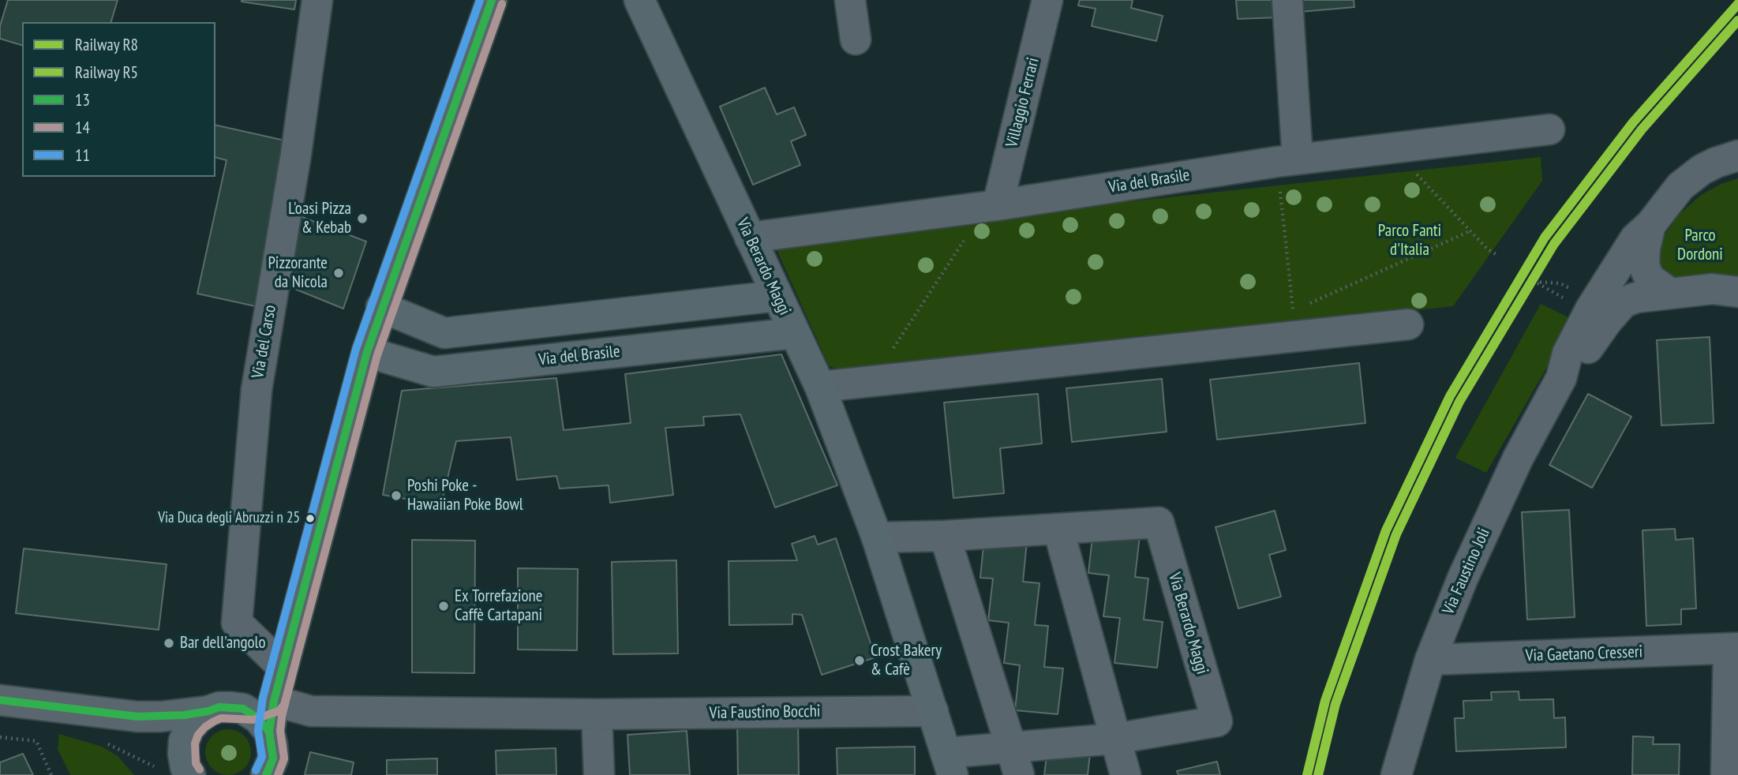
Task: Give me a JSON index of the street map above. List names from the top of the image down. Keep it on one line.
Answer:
{"streets":{"street":["Villaggio Ferrari","Via del Brasile","Via Berardo Maggi","Via del Carso","Via Faustino Joli","Via Gaetano Cresseri","Via Faustino Bocchi"]},"crossings":[["Villaggio Ferrari","Via del Brasile"],["Via del Brasile","Via Berardo Maggi"],["Via Berardo Maggi","Via Faustino Bocchi"],["Via Faustino Joli","Via Gaetano Cresseri"]],"parks":["Parco Fanti d'Italia","Parco Dordoni"],"places":["L'oasi Pizza & Kebab","Pizzorante da Nicola","Poshi Poke - Hawaiian Poke Bowl","Via Duca degli Abruzzi n 25","Ex Torrefazione Caffè Cartapani","Bar dell'angolo","Crost Bakery & Cafè"],"lines":["transit line 13","transit line 11","rail line R8","transit line 14","rail line R5"],"legend":["Railway R8","Railway R5","13","14","11"]}
